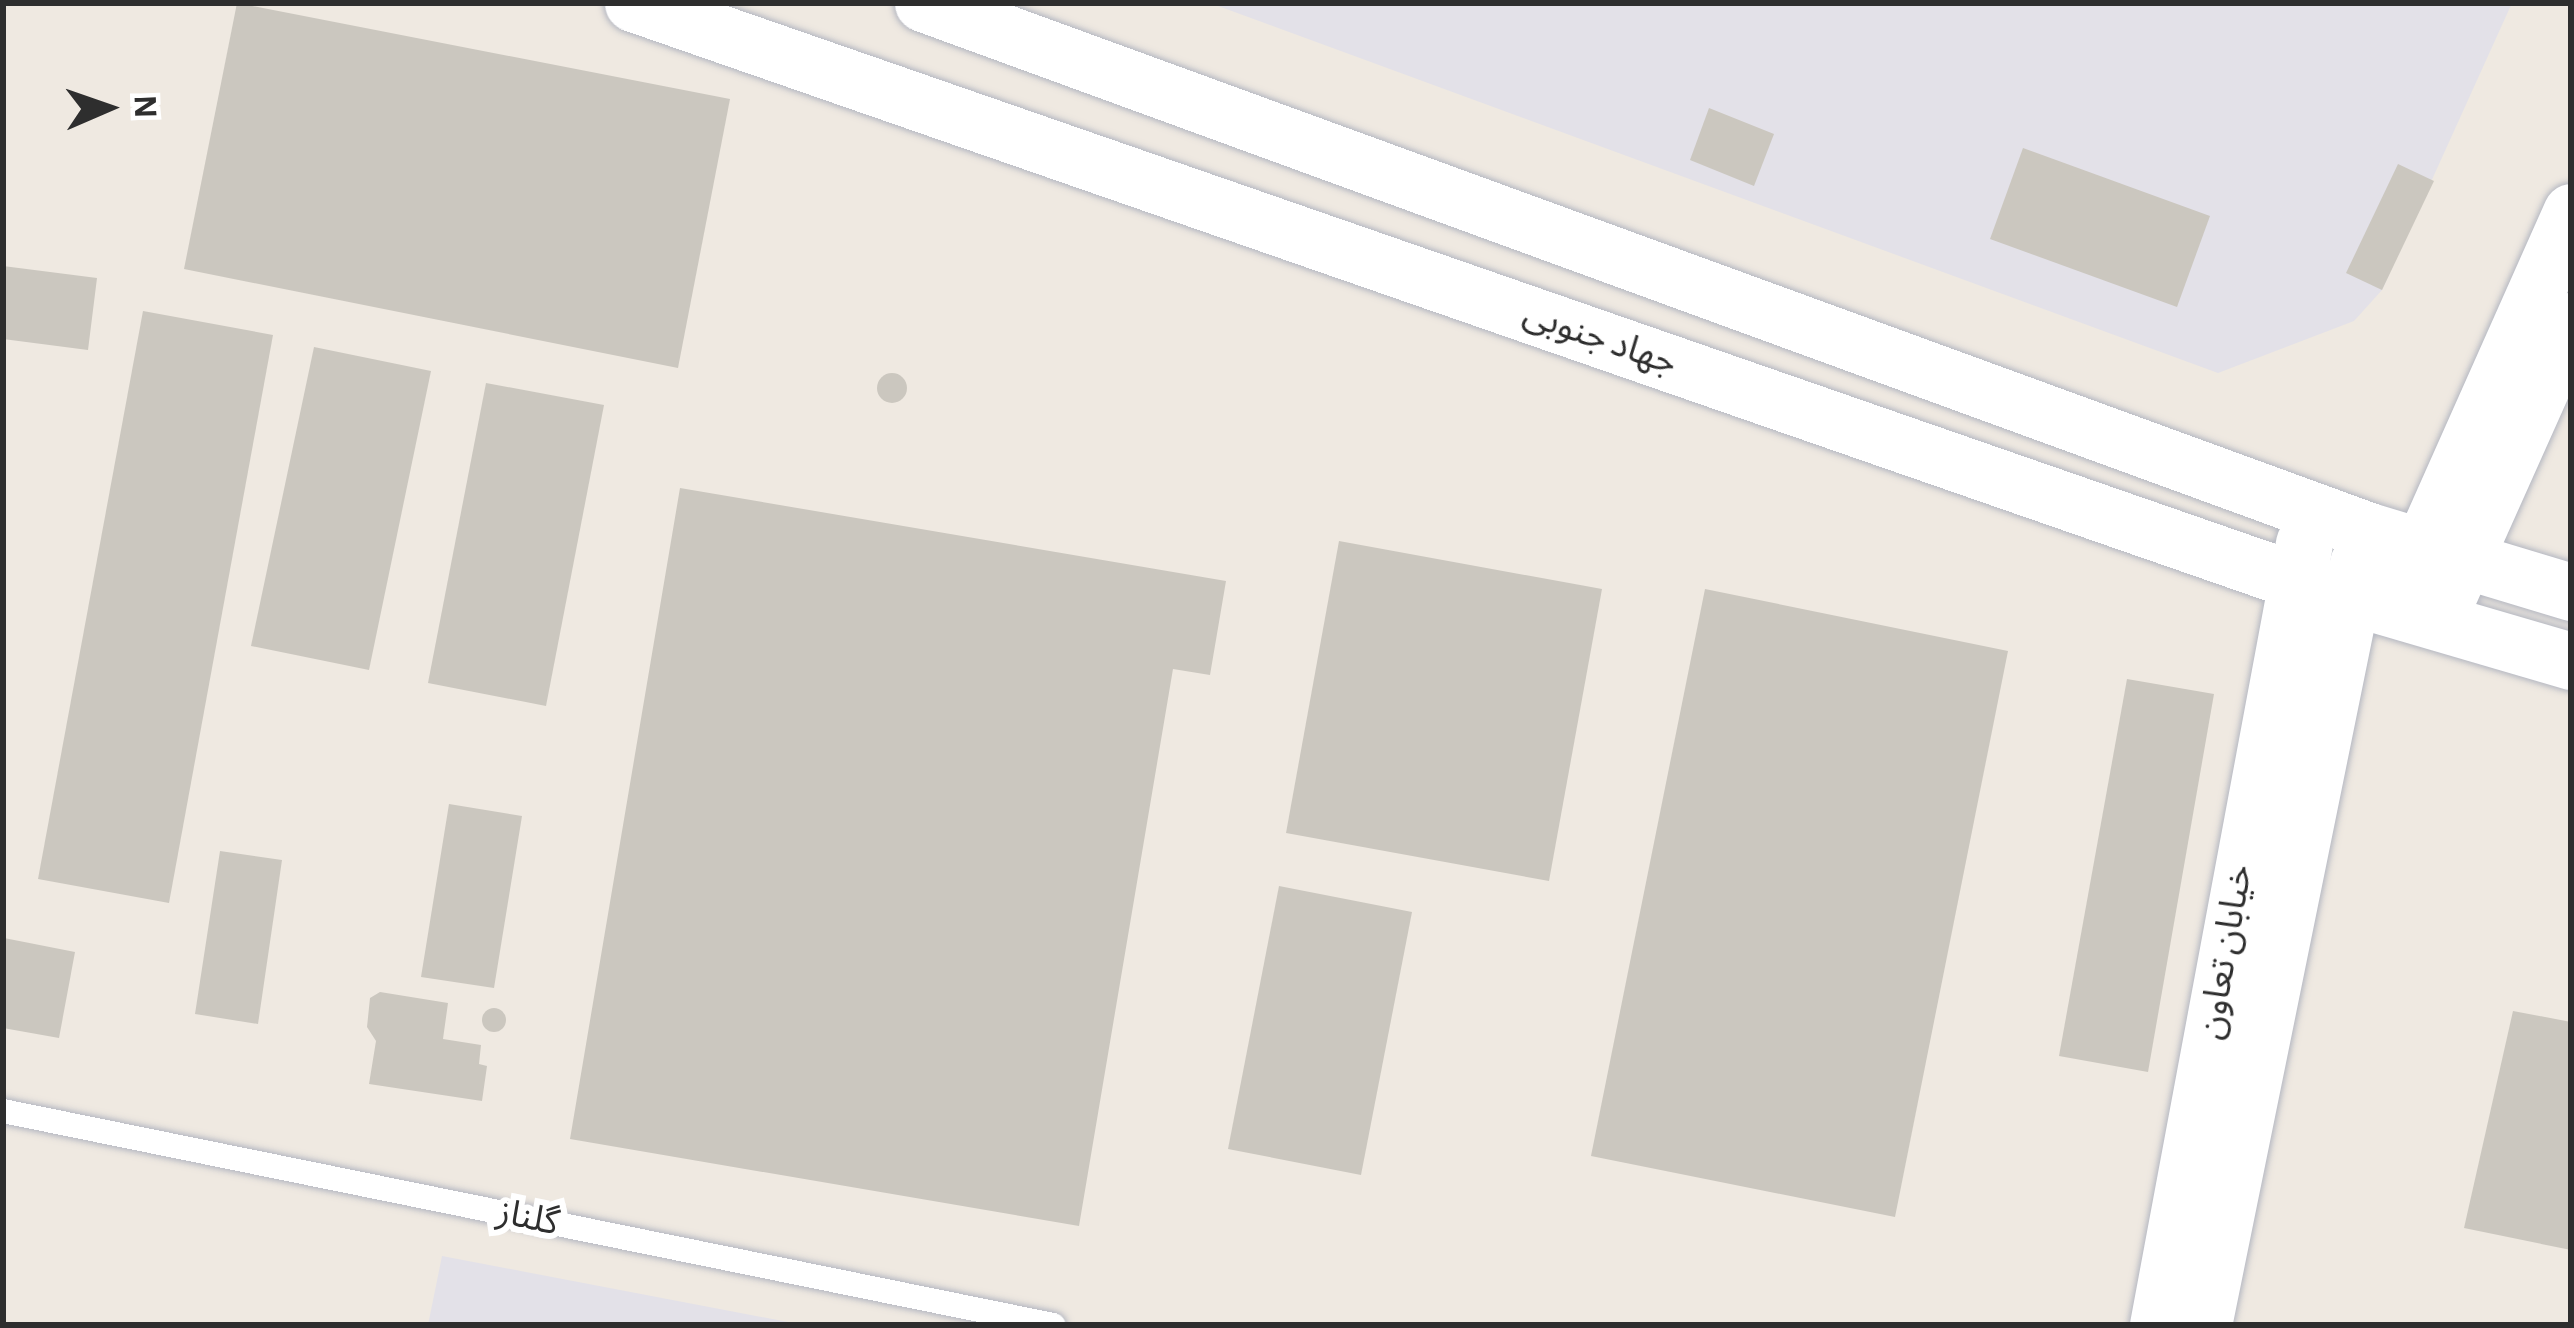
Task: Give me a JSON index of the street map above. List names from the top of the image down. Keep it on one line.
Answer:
{"streets":{"street":["جهاد جنوبی","خیابان تعاون"],"lane":["گلناز"]},"crossings":[["جهاد جنوبی","خیابان تعاون"]],"north":"right"}
